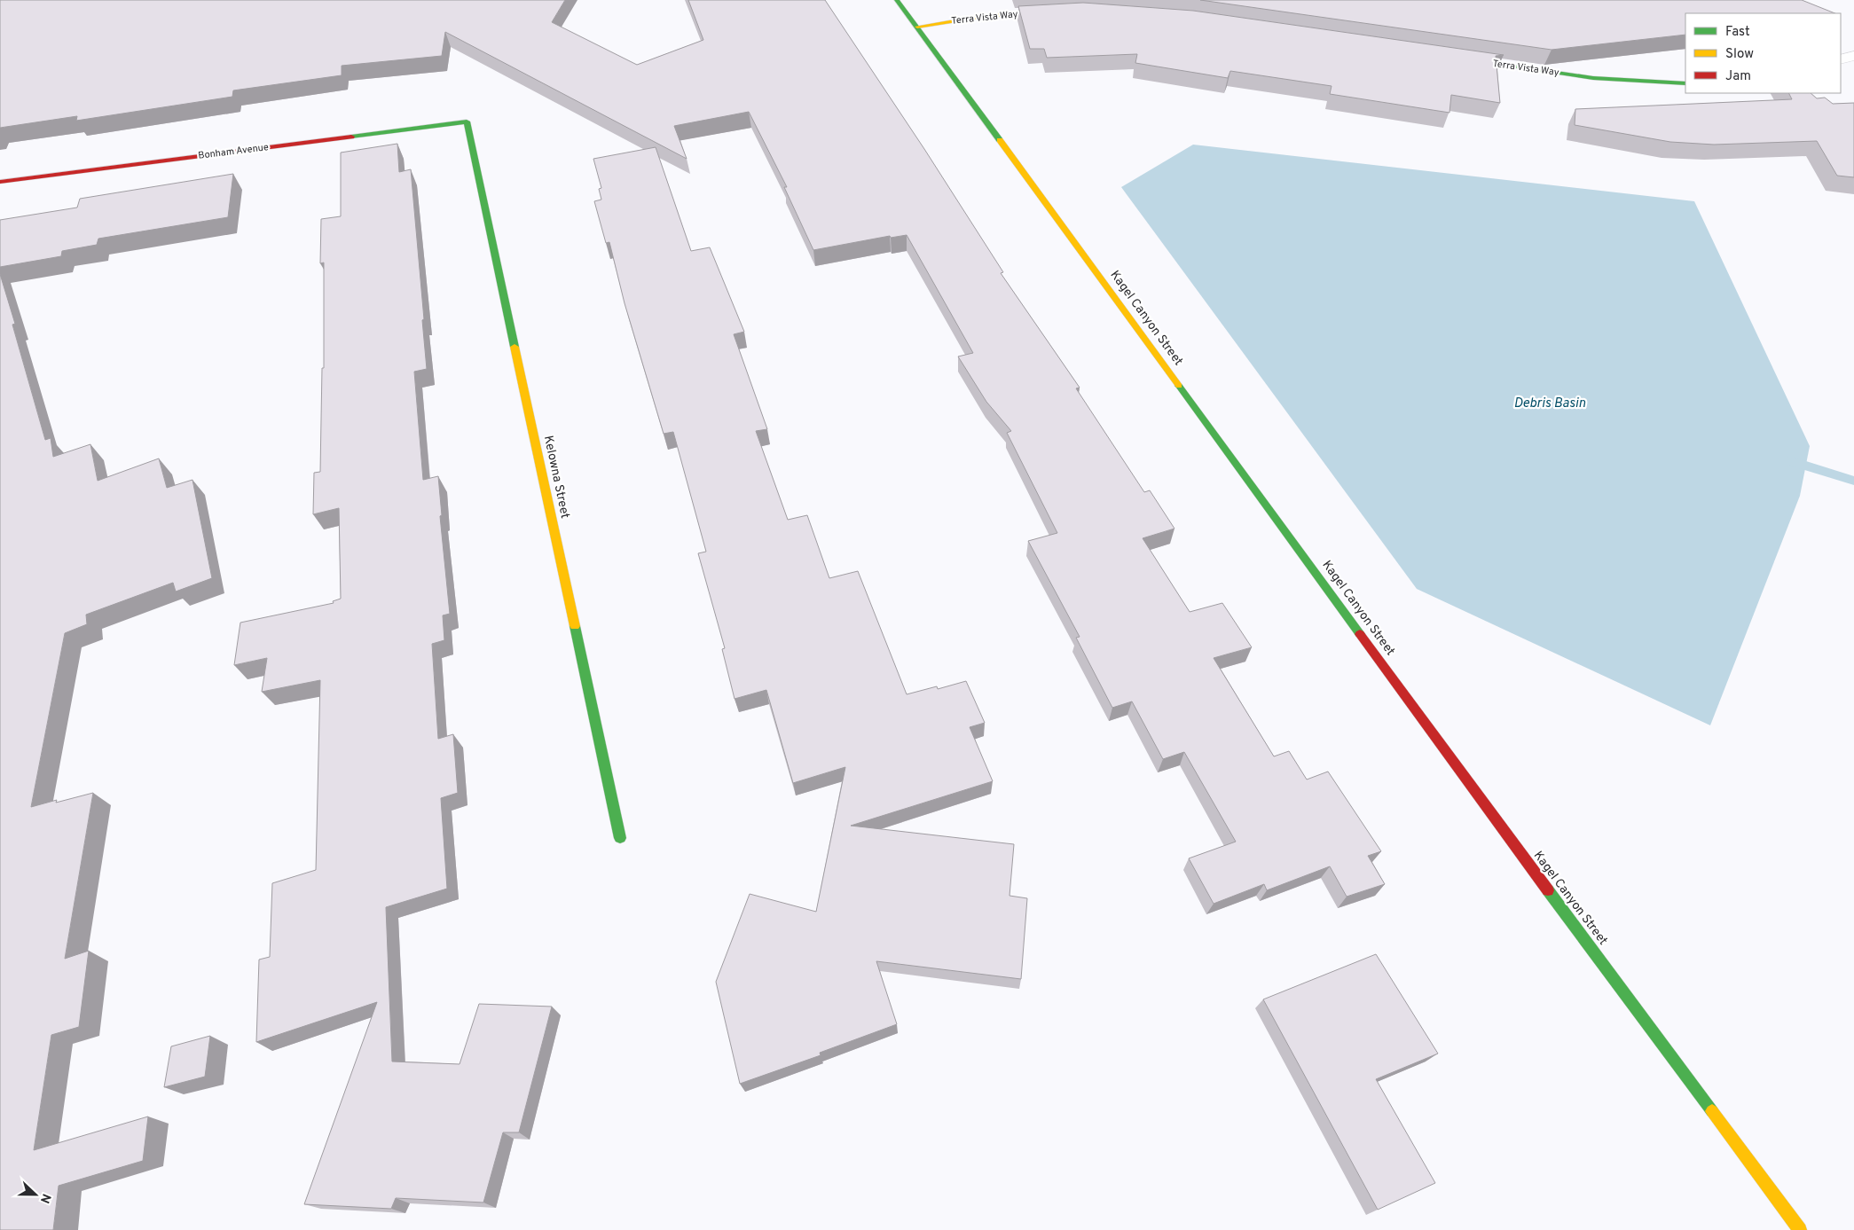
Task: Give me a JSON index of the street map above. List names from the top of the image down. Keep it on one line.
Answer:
{"streets":{"street":["Terra Vista Way","Bonham Avenue","Kagel Canyon Street","Kelowna Street"]},"crossings":[["Terra Vista Way","Kagel Canyon Street"],["Bonham Avenue","Kelowna Street"]],"water":["Debris Basin"],"legend":["Fast","Slow","Jam"],"north":"right"}
